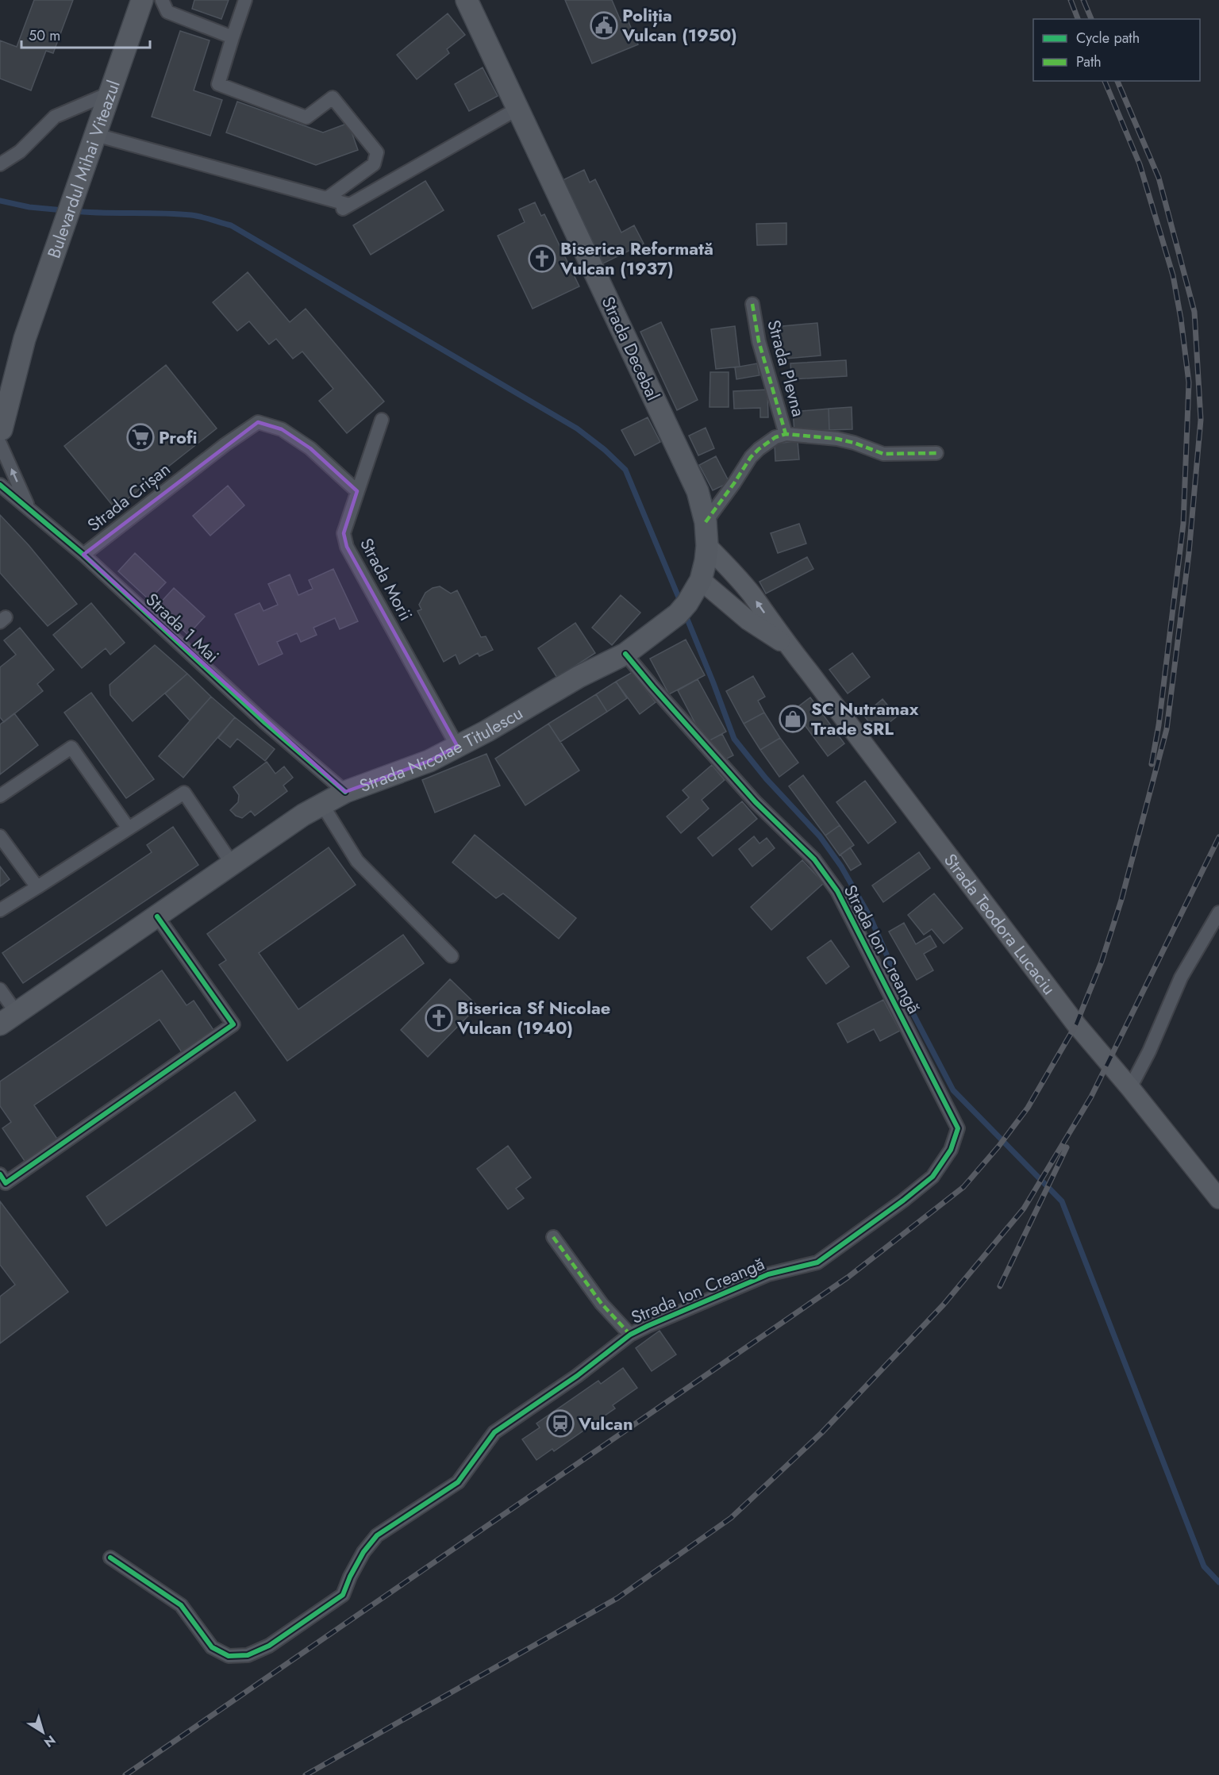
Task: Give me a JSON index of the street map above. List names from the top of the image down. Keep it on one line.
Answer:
{"streets":{"main road":["Bulevardul Mihai Viteazul","Strada Decebal","Strada Nicolae Titulescu","Strada Teodora Lucaciu"],"street":["Strada Plevna","Strada Crișan","Strada Morii","Strada 1 Mai","Strada Ion Creangă"]},"crossings":[["Bulevardul Mihai Viteazul","Strada 1 Mai"],["Strada Decebal","Strada Plevna"],["Strada Decebal","Strada Nicolae Titulescu"],["Strada Decebal","Strada Teodora Lucaciu"],["Strada Crișan","Strada Morii"],["Strada Crișan","Strada 1 Mai"],["Strada Morii","Strada Nicolae Titulescu"],["Strada 1 Mai","Strada Nicolae Titulescu"],["Strada Nicolae Titulescu","Strada Teodora Lucaciu"],["Strada Nicolae Titulescu","Strada Ion Creangă"]],"places":{"public building":["Poliția Vulcan (1950)"],"church":["Biserica Reformată Vulcan (1937)","Biserica Sf Nicolae Vulcan (1940)"],"supermarket":["Profi"],"shop":["SC Nutramax Trade SRL"],"station":["Vulcan"]},"legend":["Cycle path","Path"],"scale_bar":"50 m","north":"bottom right"}
